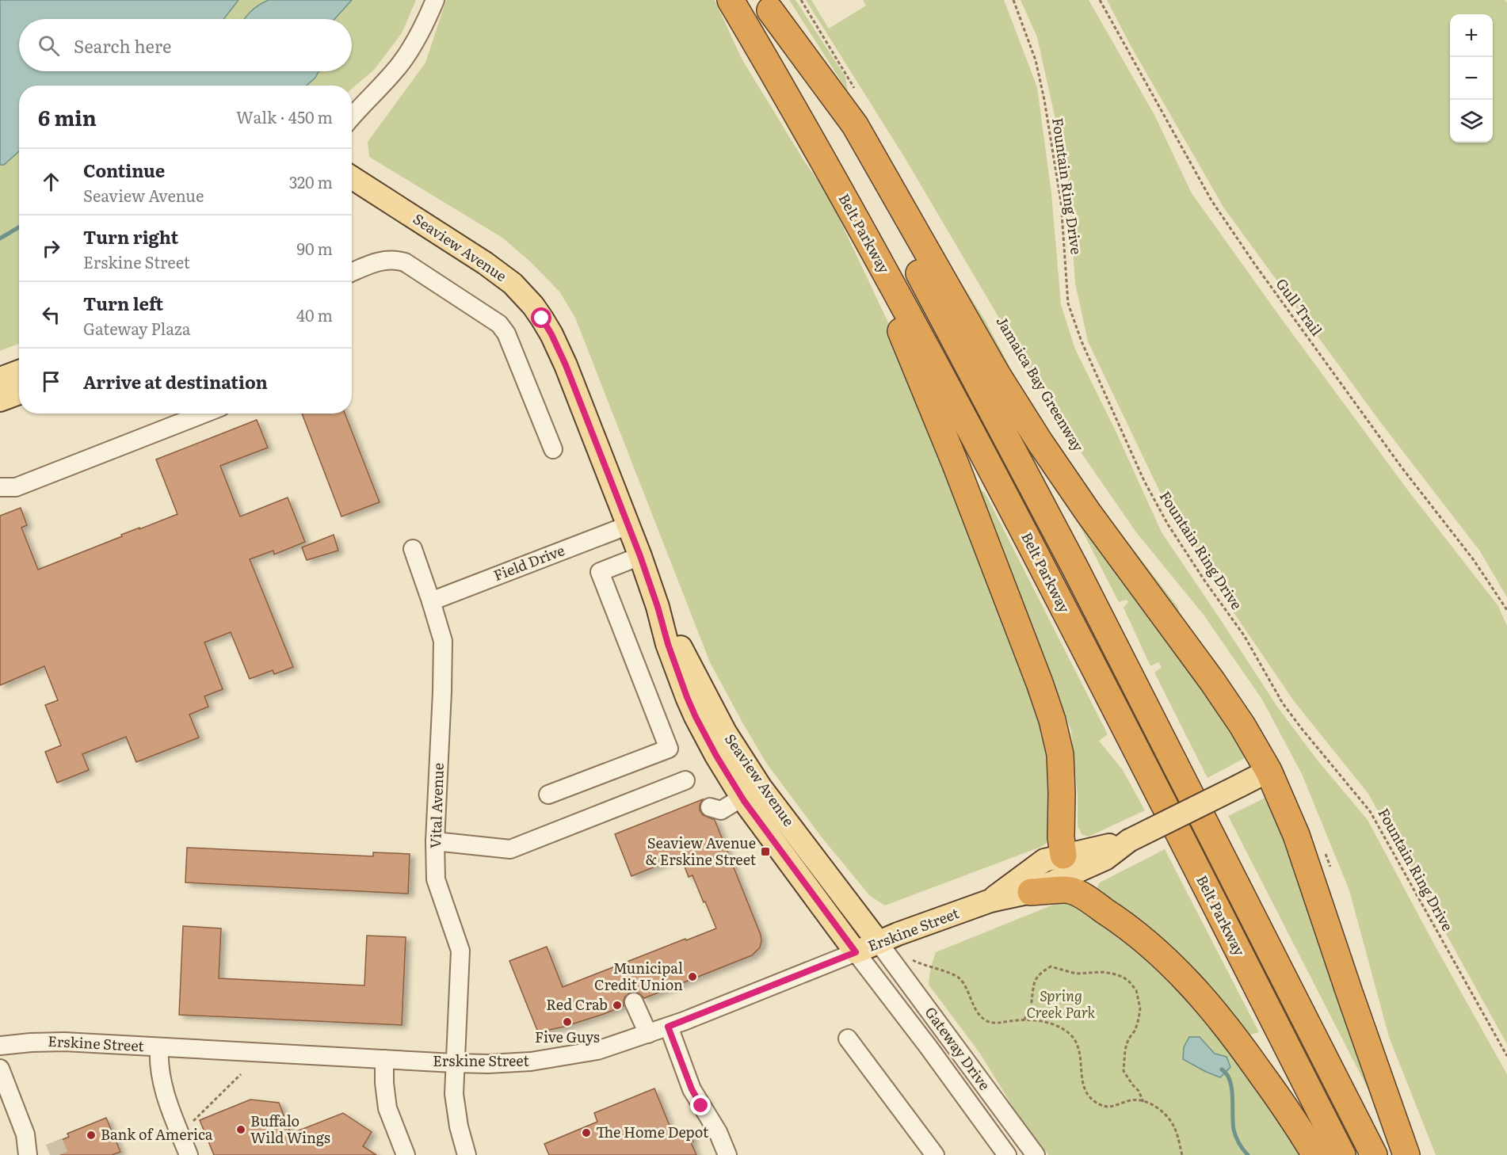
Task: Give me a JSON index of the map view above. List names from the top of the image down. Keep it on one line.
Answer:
{"streets":{"highway":["Belt Parkway"],"main road":["Seaview Avenue","Erskine Street"],"street":["Field Drive","Vital Avenue","Gateway Drive"],"path":["Fountain Ring Drive","Gull Trail"]},"crossings":[["Seaview Avenue","Field Drive"],["Seaview Avenue","Erskine Street"],["Seaview Avenue","Gateway Drive"],["Field Drive","Vital Avenue"],["Vital Avenue","Erskine Street"],["Erskine Street","Gateway Drive"]],"parks":["Spring Creek Park"],"places":{"transit":["Seaview Avenue & Erskine Street"],"other":["Municipal Credit Union","Red Crab","Five Guys","Buffalo Wild Wings","The Home Depot","Bank of America"]},"page":{"map_buttons":["+","−"],"search":"Search here","heading":["6 min","Walk · 450 m"],"list":[["Continue","Seaview Avenue","320 m"],["Turn right","Erskine Street","90 m"],["Turn left","Gateway Plaza","40 m"],"Arrive at destination"]}}
